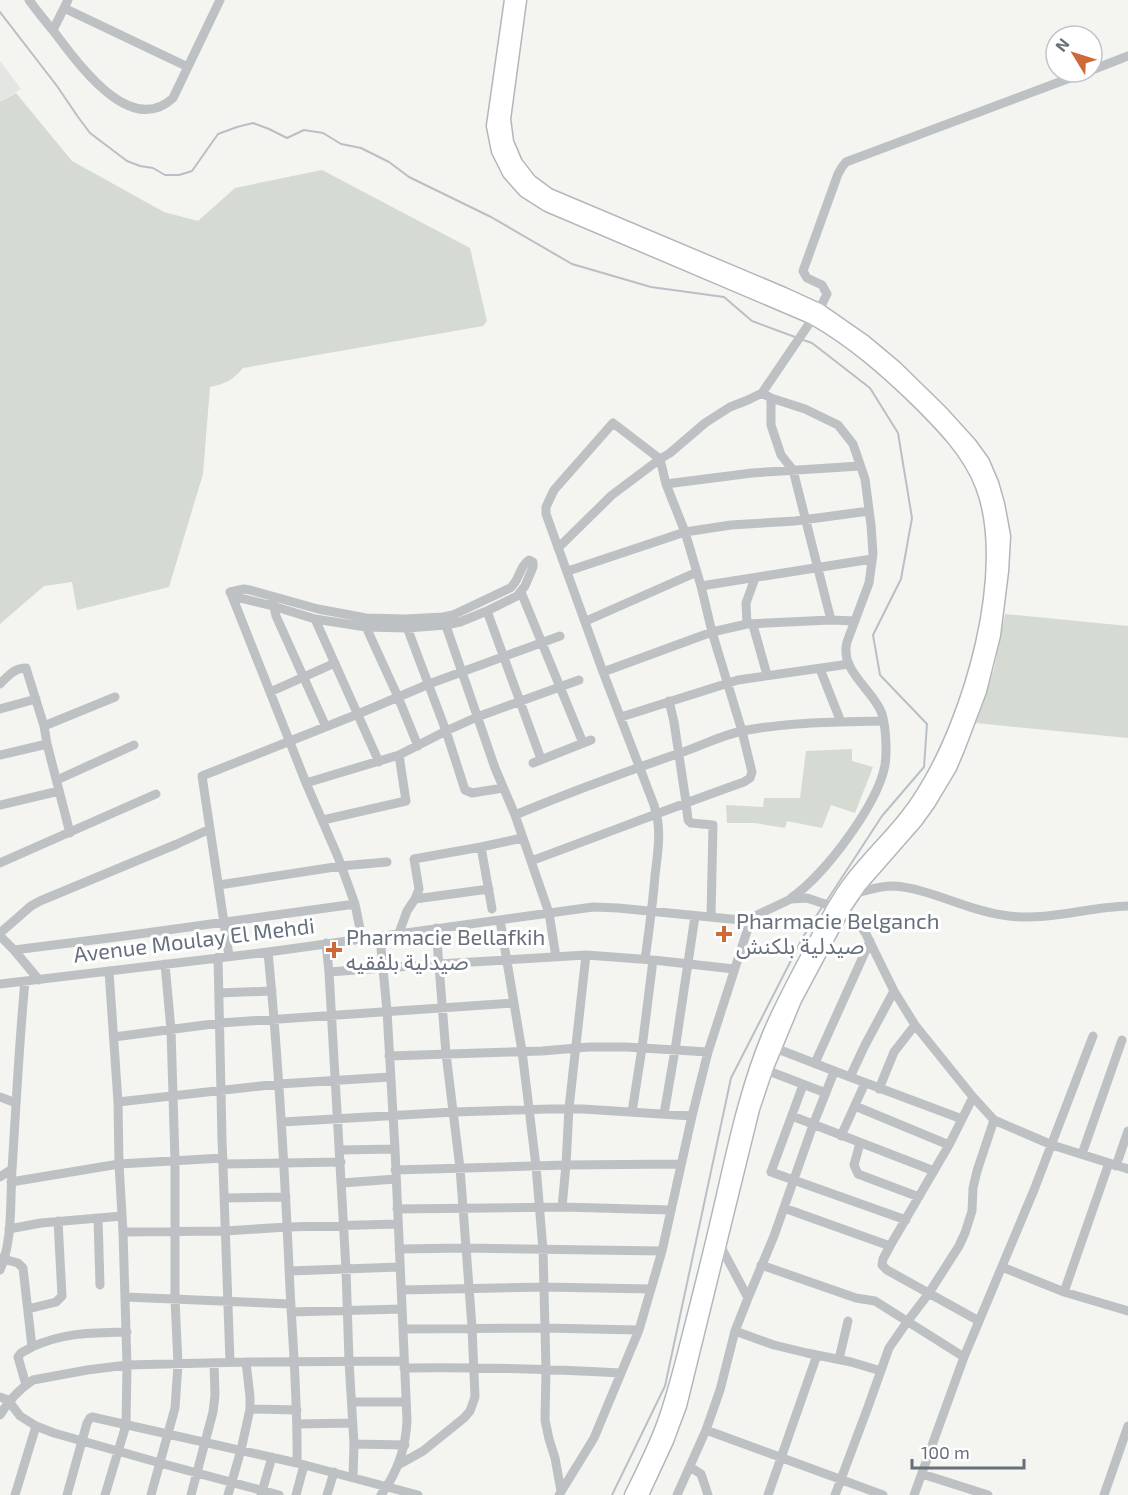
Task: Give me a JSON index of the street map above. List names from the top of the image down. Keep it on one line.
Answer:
{"streets":{"street":["Avenue Moulay El Mehdi"]},"places":{"health":["Pharmacie Belganch صيدلية بلكنش","Pharmacie Bellafkih صيدلية بلفقيه"]},"scale_bar":"100 m","north":"top left"}
